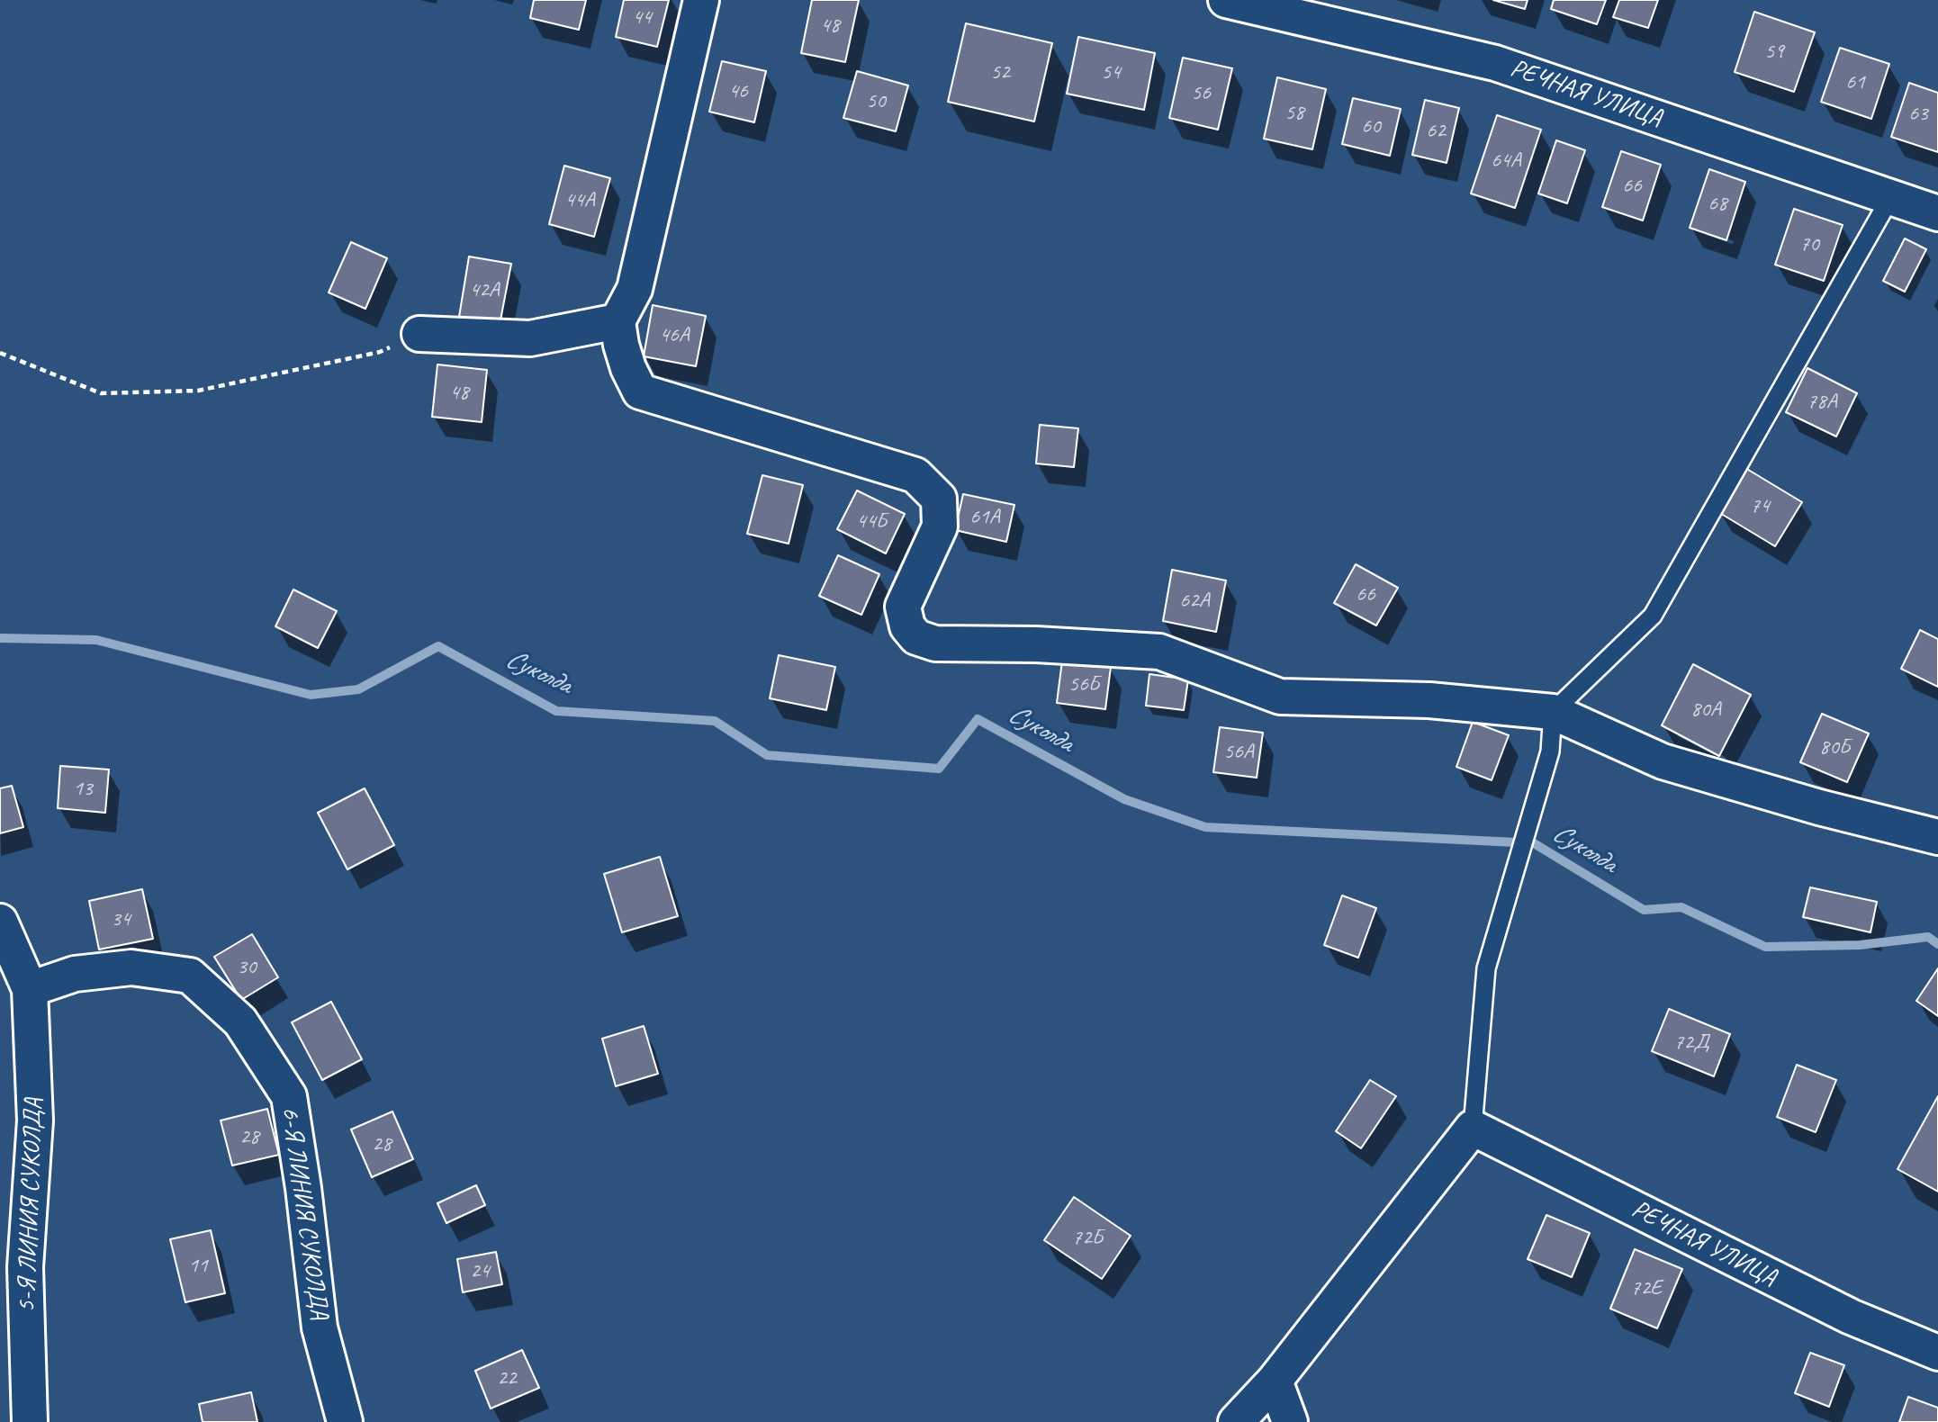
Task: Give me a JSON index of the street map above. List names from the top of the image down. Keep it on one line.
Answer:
{"streets":{"street":["РЕЧНАЯ УЛИЦА","5-Я ЛИНИЯ СУКОЛДА","6-Я ЛИНИЯ СУКОЛДА"]},"crossings":[["5-Я ЛИНИЯ СУКОЛДА","6-Я ЛИНИЯ СУКОЛДА"]],"water":["Суколда"],"house_numbers":["44","48","59","52","54","61","46","56","50","58","63","60","62","64А","66","44А","68","70","42А","46А","48","78А","74","61А","44Б","66","62А","56Б","80А","80Б","56А","13","34","30","72Д","28","28","72Б","11","24","72Е","22"]}
